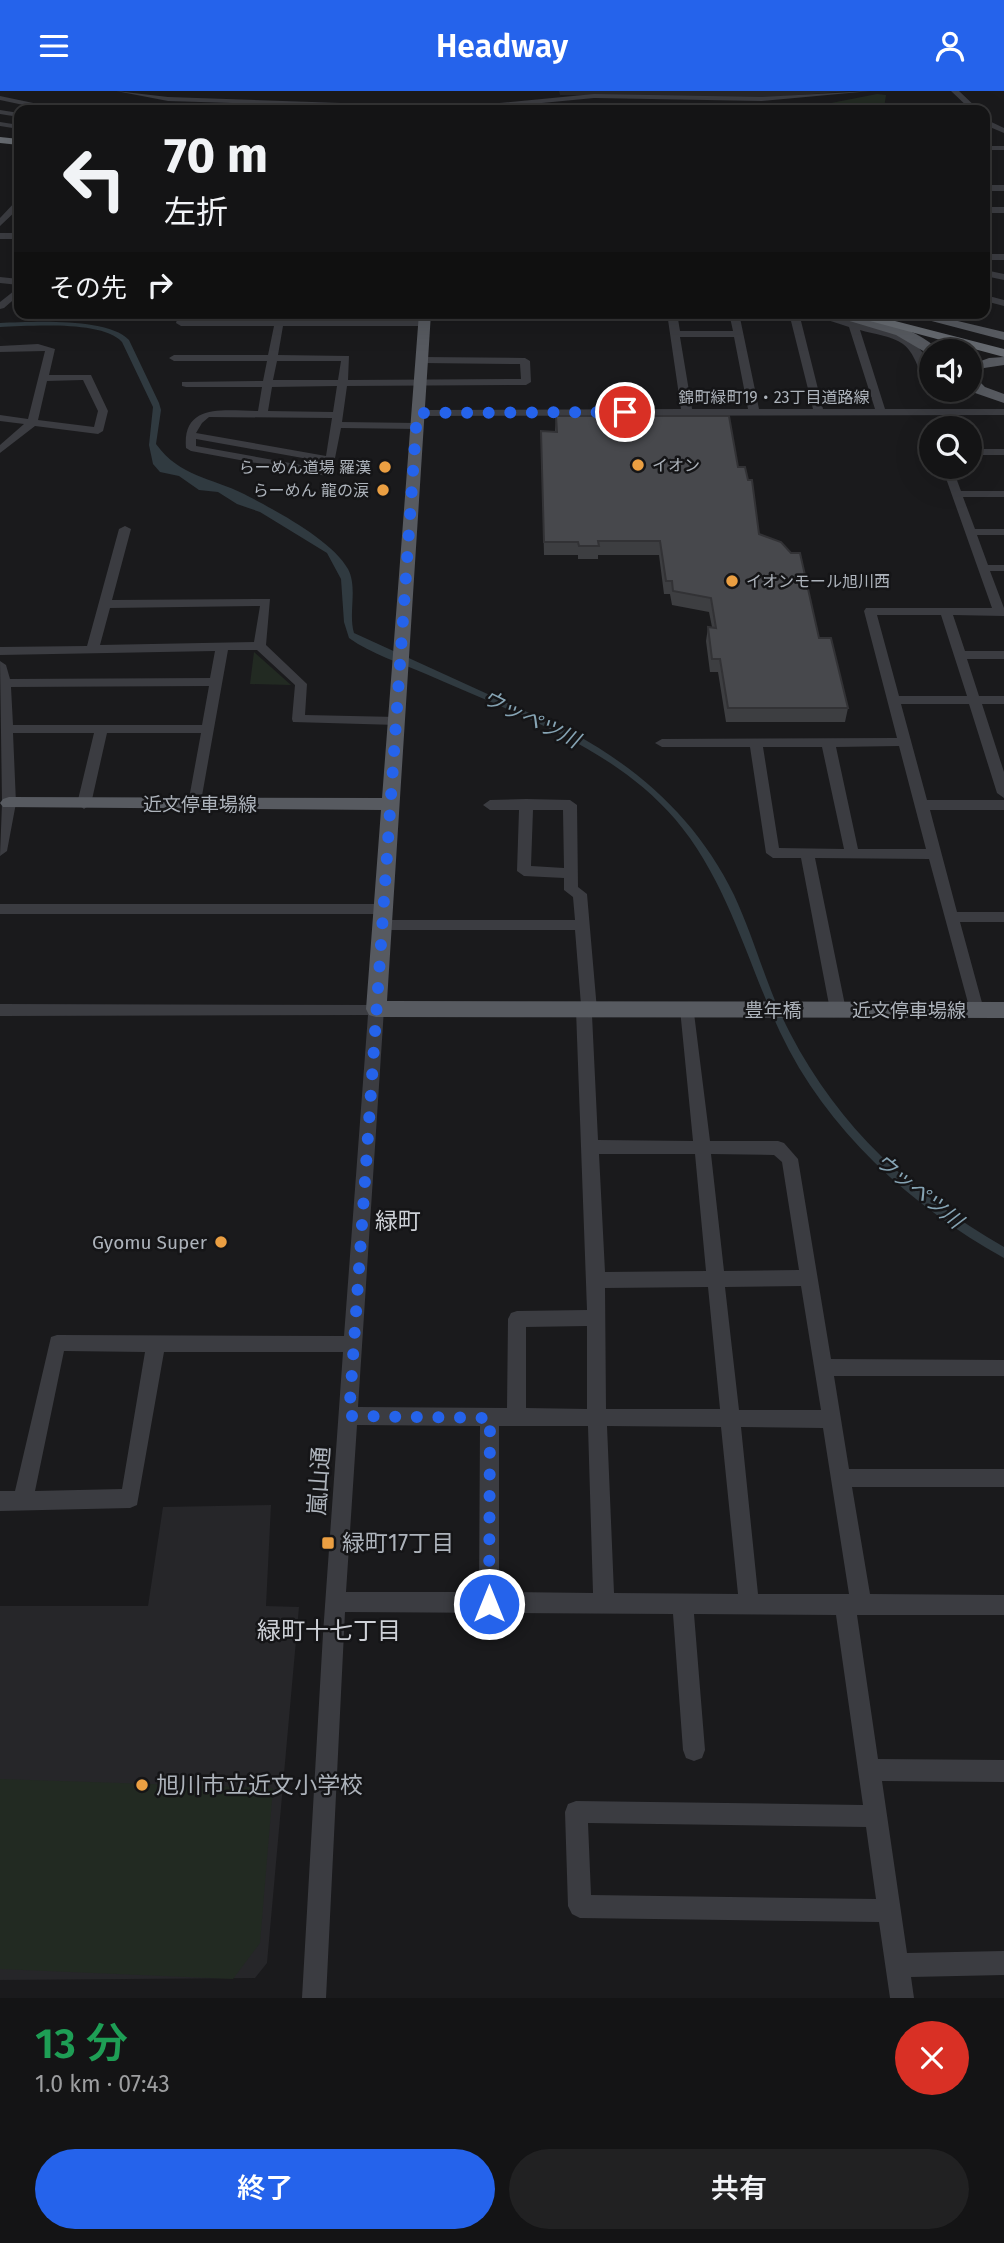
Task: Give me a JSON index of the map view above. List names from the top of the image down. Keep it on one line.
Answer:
{"streets":{"main road":["近文停車場線","豊年橋"],"street":["錦町緑町19・23丁目道路線","嵐山通"]},"crossings":[["近文停車場線","豊年橋"]],"districts":["緑町","緑町十七丁目"],"water":["ウッペツ川"],"places":{"other":["イオン","らーめん道場 羅漢","らーめん 龍の涙","イオンモール旭川西","Gyomu Super","旭川市立近文小学校"],"transit":["緑町17丁目"]},"page":{"header":"Headway","turn":["70 m","左折"],"then":"その先","heading":["13 分","1.0 km · 07:43"],"buttons":["終了","共有"]}}
